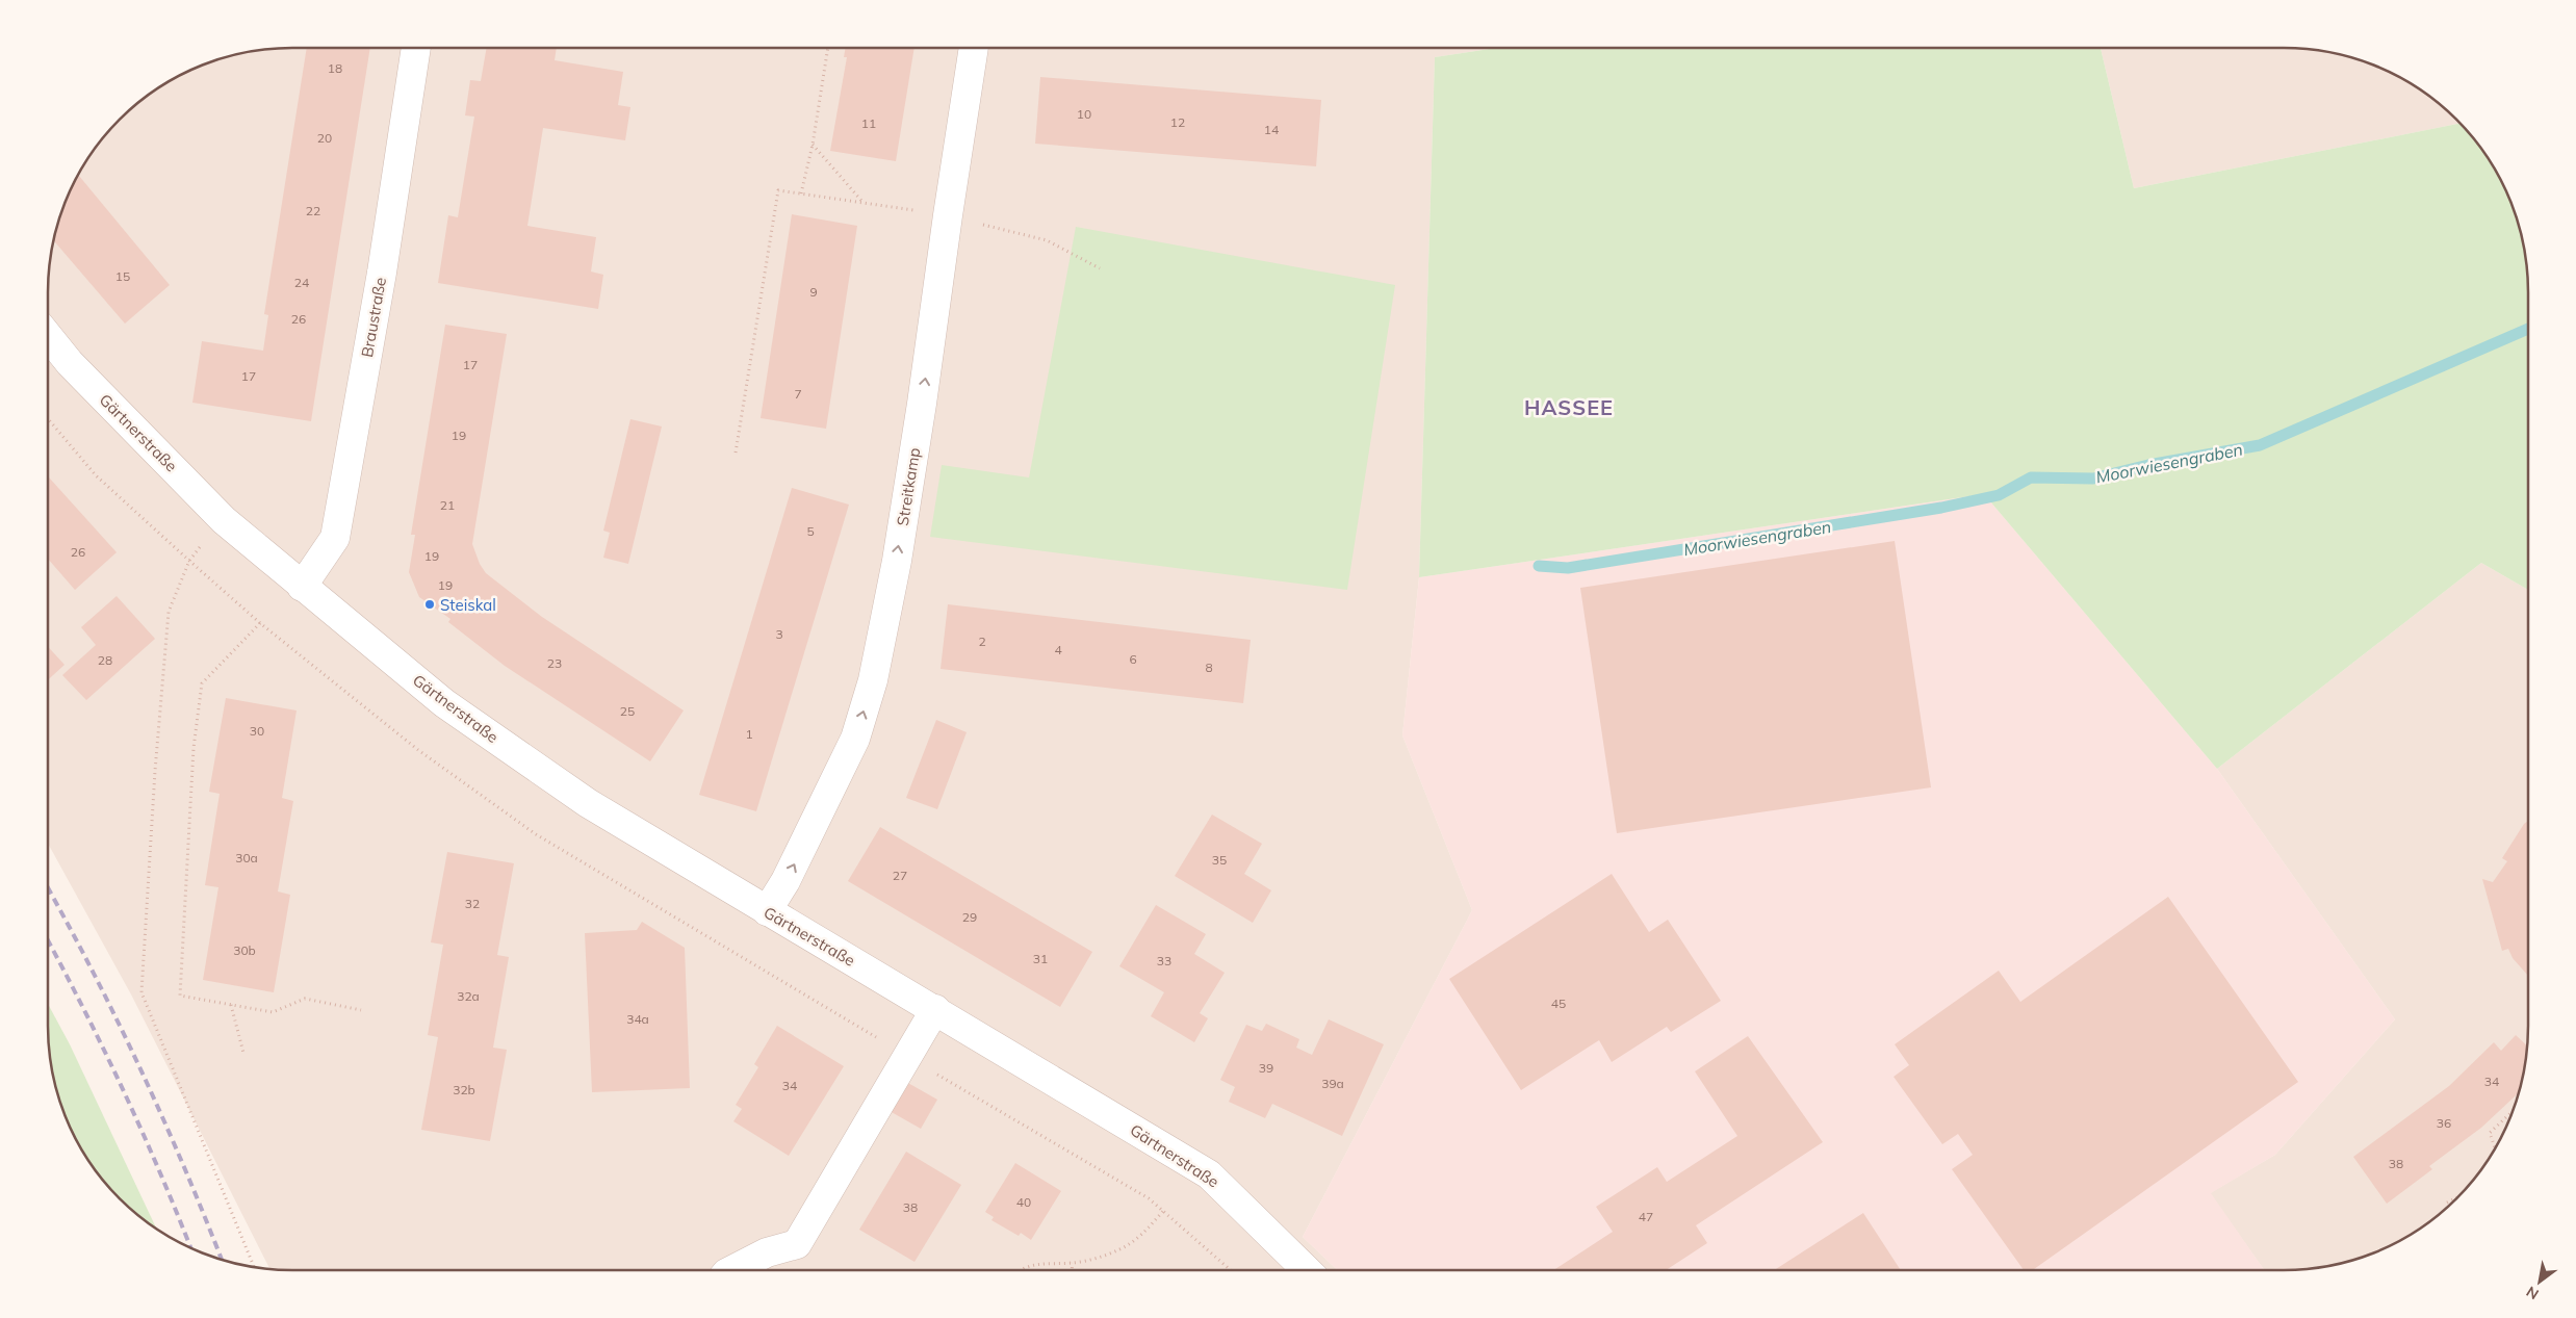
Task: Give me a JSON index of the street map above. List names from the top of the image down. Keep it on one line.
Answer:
{"streets":{"street":["Braustraße","Gärtnerstraße","Streitkamp"]},"crossings":[["Braustraße","Gärtnerstraße"],["Gärtnerstraße","Streitkamp"]],"one_way":["Streitkamp"],"districts":["HASSEE"],"water":["Moorwiesengraben"],"places":["Steiskal"],"house_numbers":["18","10","12","11","14","20","22","15","24","9","26","17","17","7","19","21","5","26","19","19","3","2","4","6","28","23","8","25","30","1","30a","35","27","32","29","30b","31","33","32a","45","34a","39","34","39a","34","32b","36","38","40","38","47"],"north":"bottom left"}
